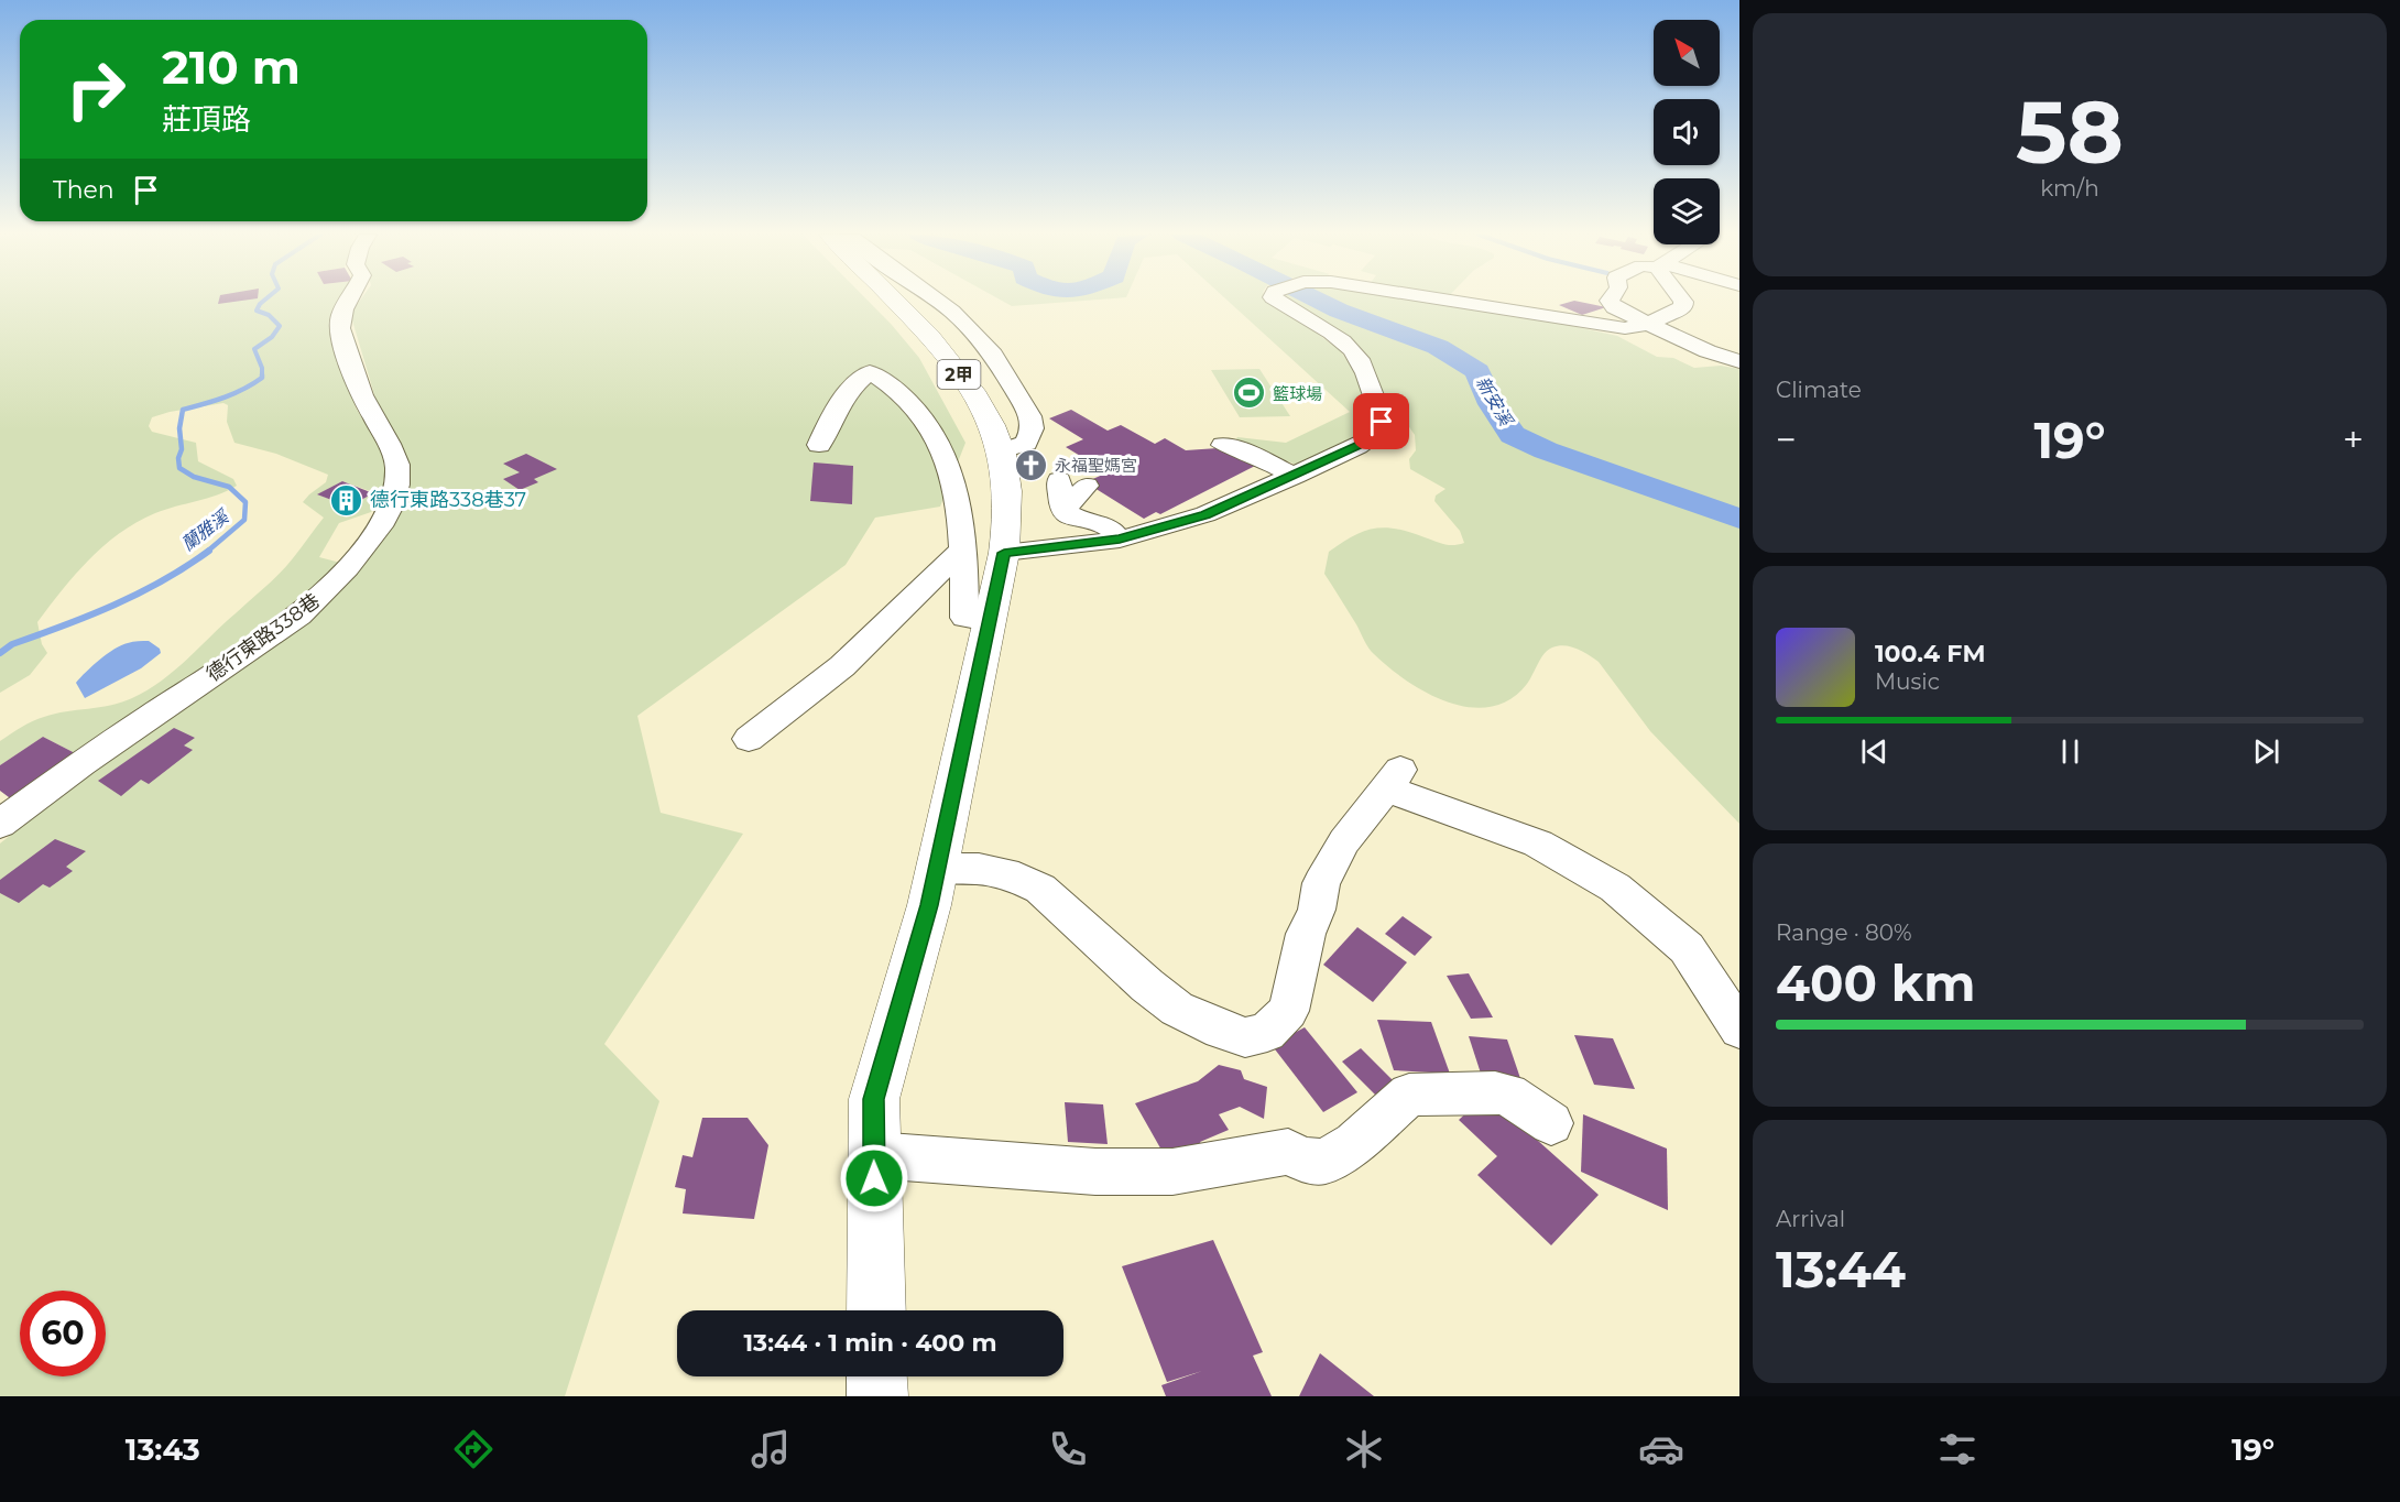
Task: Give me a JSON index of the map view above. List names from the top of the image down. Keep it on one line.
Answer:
{"streets":{"main road":["2甲"],"street":["德行東路338巷"]},"water":["新安溪","蘭雅溪"],"places":{"sports":["籃球場"],"church":["永福聖媽宮"],"building":["德行東路338巷37"]},"north":"top left","page":{"tile":[["58","km/h"],"Climate",["Range · 80%","400 km"],["Arrival","13:44"]],"turn":["210 m","莊頂路"],"then":"Then","heat":["−","19°","+"],"song":["100.4 FM","Music"],"limit":"60","trip":"13:44 · 1 min · 400 m","tabs":["13:43","19°"]}}
